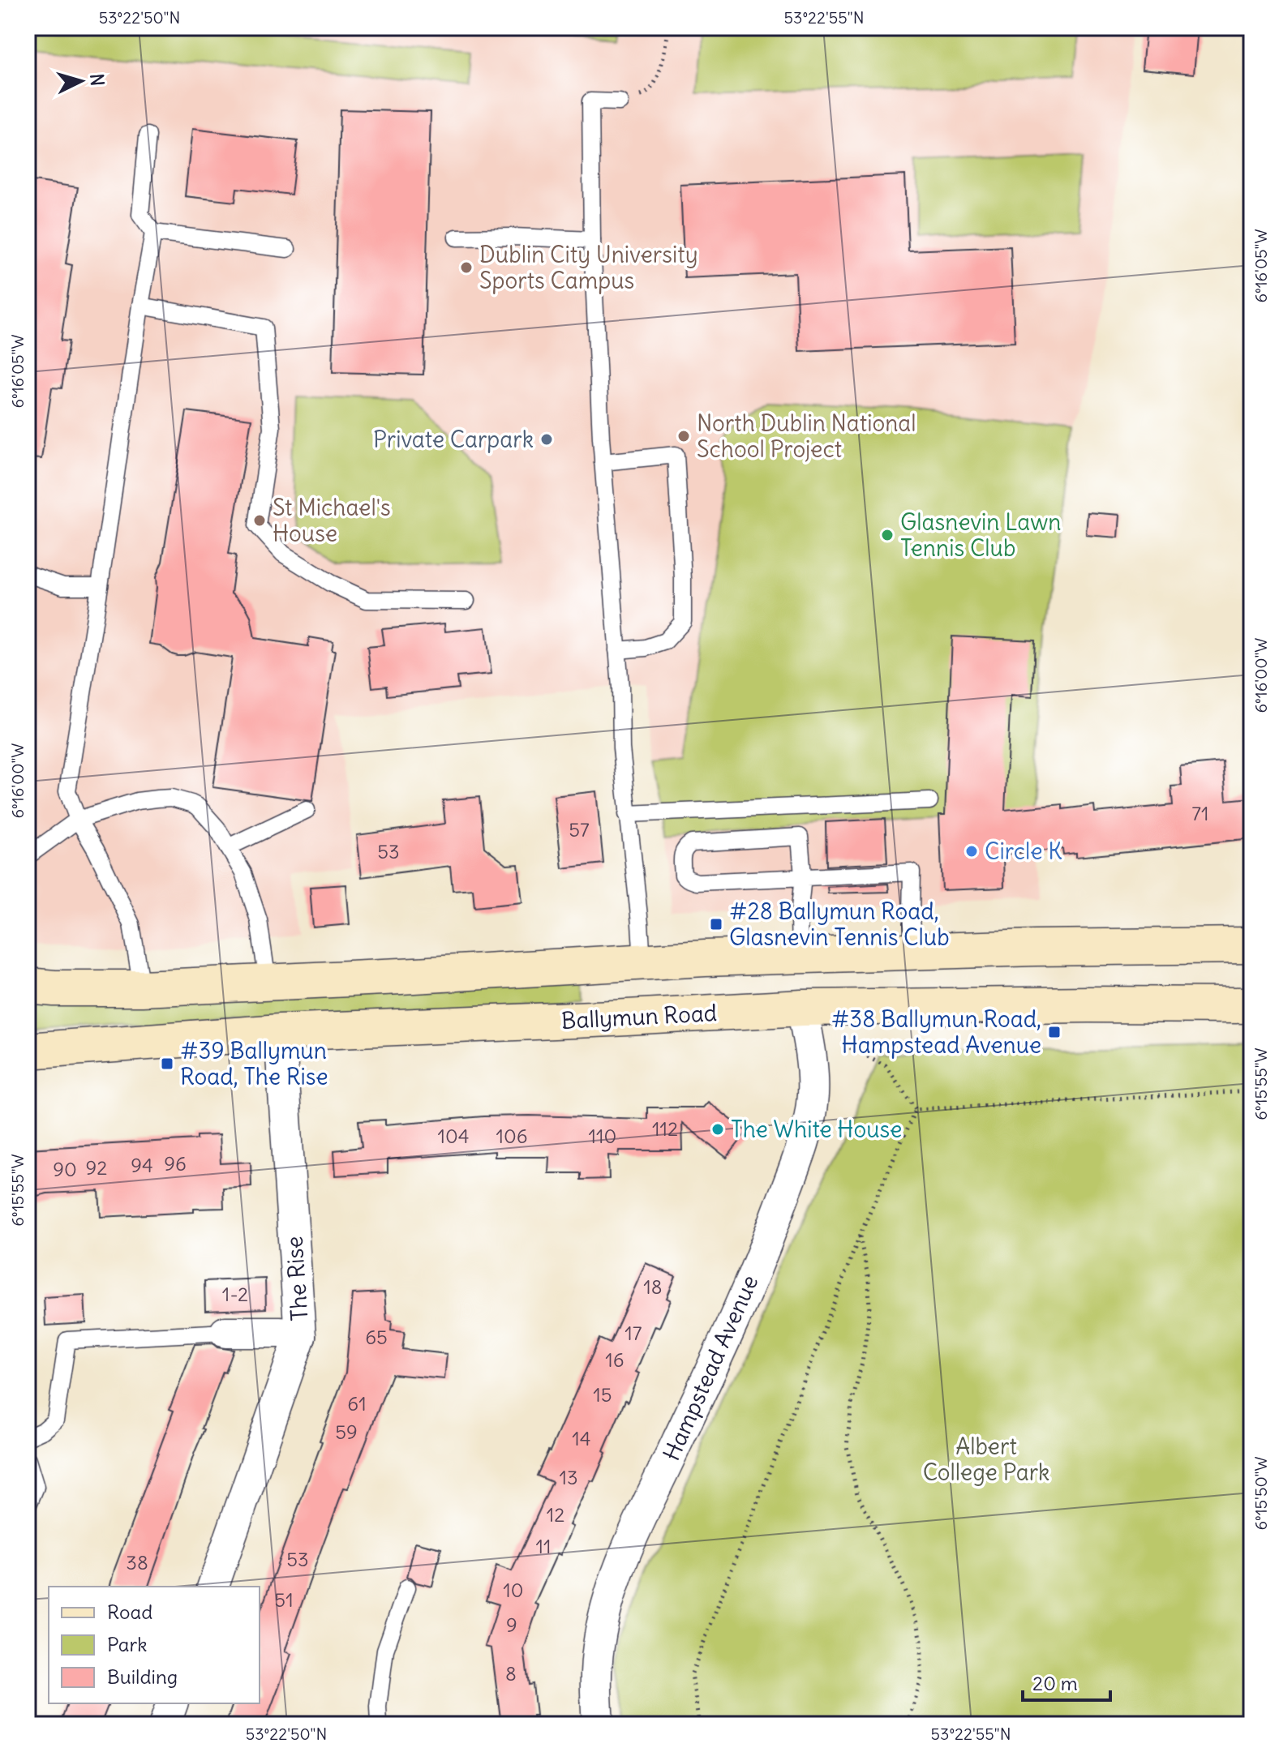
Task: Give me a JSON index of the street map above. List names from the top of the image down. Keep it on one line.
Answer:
{"streets":{"main road":["Ballymun Road"],"street":["The Rise","Hampstead Avenue"]},"crossings":[["Ballymun Road","The Rise"],["Ballymun Road","Hampstead Avenue"]],"parks":["Albert College Park"],"places":{"other":["Dublin City University Sports Campus","North Dublin National School Project","Private Carpark","St Michael's House","Glasnevin Lawn Tennis Club","Circle K","The White House"],"transit":["#28 Ballymun Road, Glasnevin Tennis Club","#38 Ballymun Road, Hampstead Avenue","#39 Ballymun Road, The Rise"]},"house_numbers":["71","57","53","112","104","106","110","96","94","92","90","18","1-2","17","65","16","15","61","59","14","13","12","11","53","38","10","51","9","8"],"legend":["Road","Park","Building"],"scale_bar":"20 m","north":"right","coordinates":["53°22'50\"N","53°22'55\"N","6°16'05\"W","6°16'00\"W","6°15'55\"W","6°15'50\"W"]}
